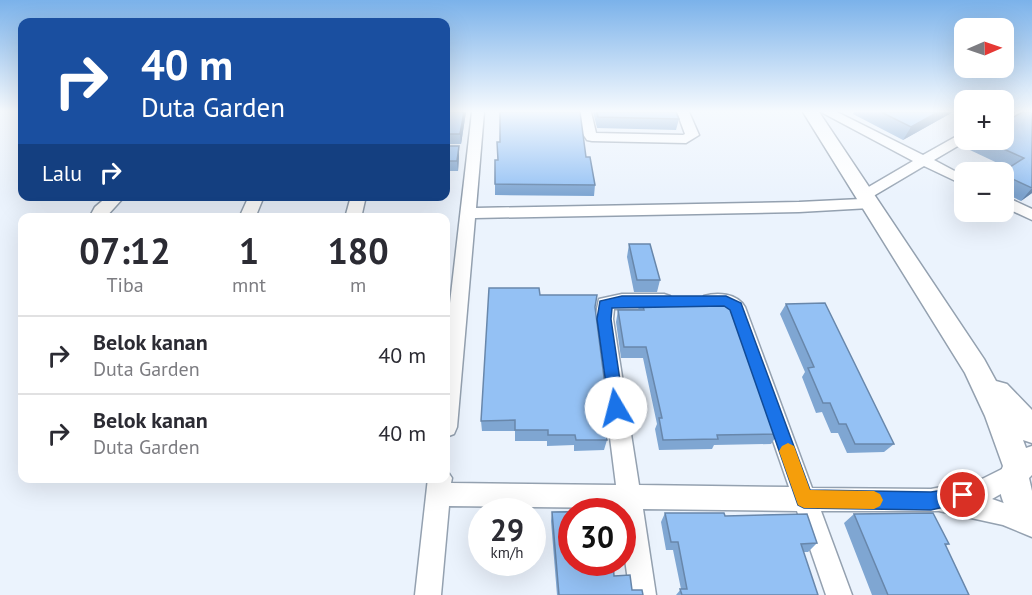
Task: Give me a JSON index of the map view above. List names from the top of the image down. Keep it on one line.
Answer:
{"north":"right","page":{"map_buttons":["+","−"],"turn":["40 m","Duta Garden"],"then":"Lalu","eta":["07:12","Tiba","1","mnt","180","m"],"list":[{"name":"Belok kanan","note":"Duta Garden","value":"40 m"},{"name":"Belok kanan","note":"Duta Garden","value":"40 m"}],"speed":"29 km/h","limit":"30"}}
